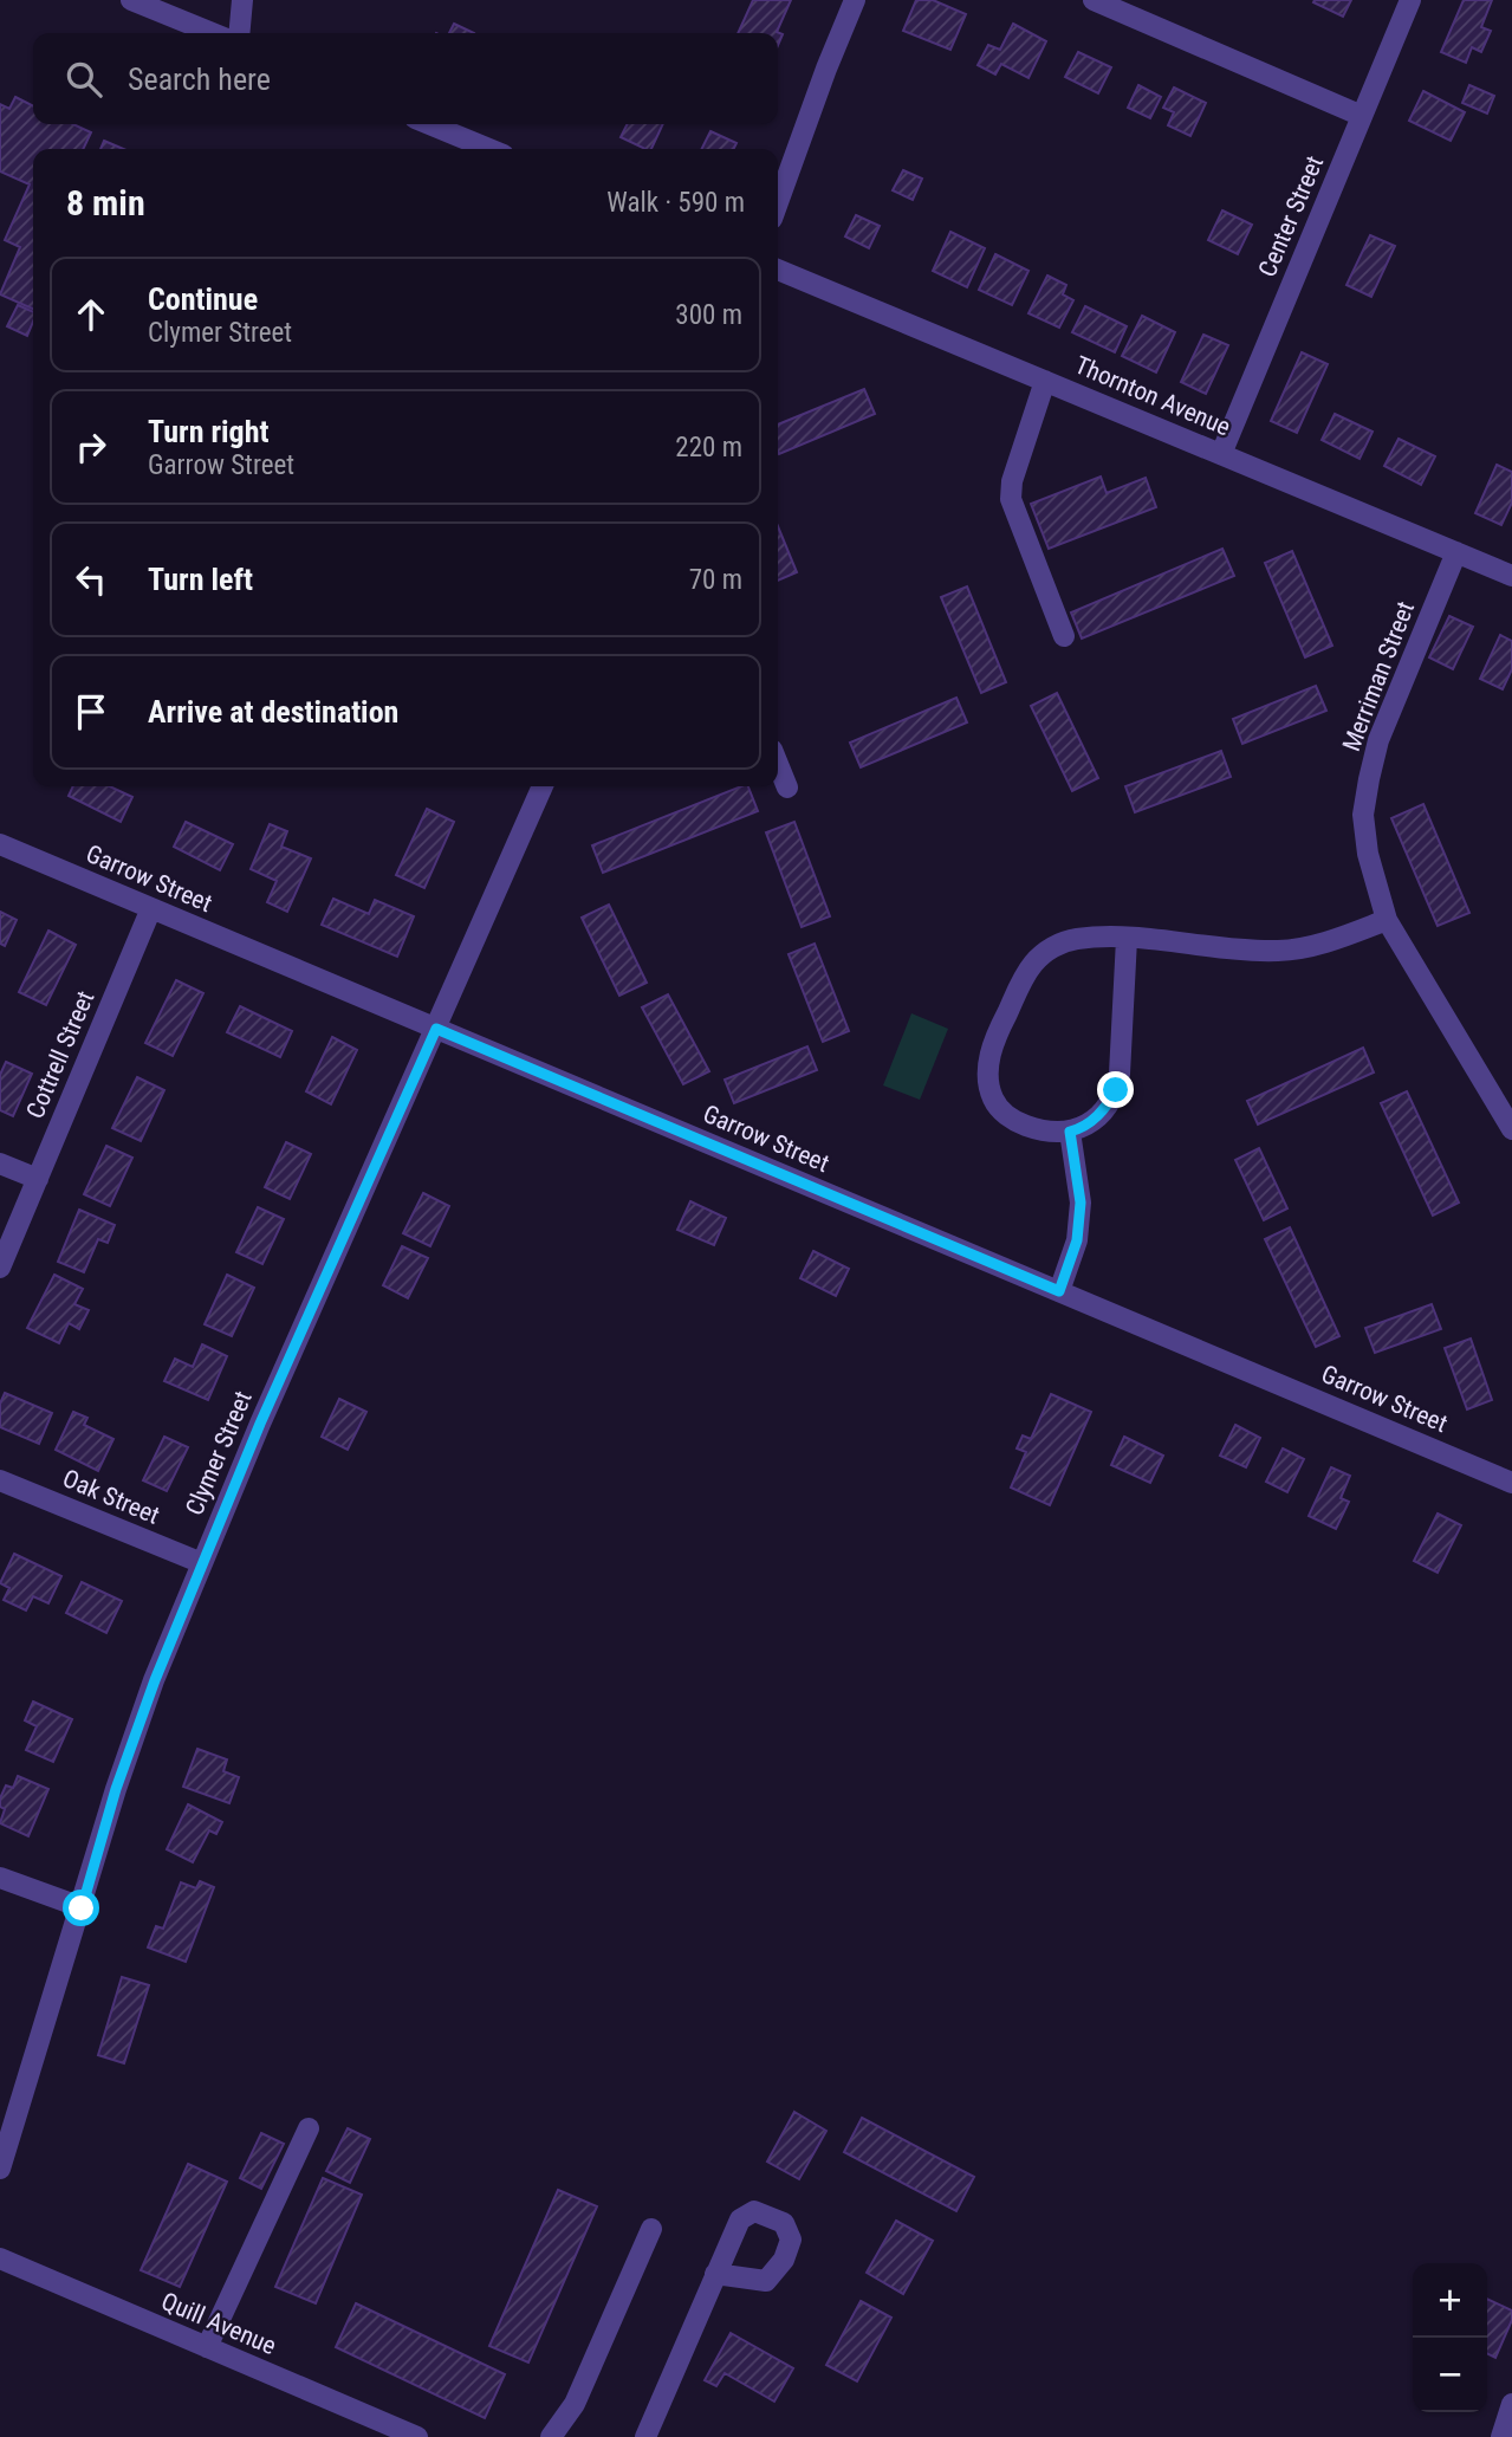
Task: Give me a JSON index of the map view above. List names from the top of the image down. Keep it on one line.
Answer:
{"streets":{"street":["Center Street","Thornton Avenue","Merriman Street","Garrow Street","Cottrell Street","Clymer Street","Oak Street","Quill Avenue"]},"crossings":[["Center Street","Thornton Avenue"],["Thornton Avenue","Merriman Street"],["Garrow Street","Cottrell Street"],["Garrow Street","Clymer Street"],["Clymer Street","Oak Street"]],"page":{"search":"Search here","heading":["8 min","Walk · 590 m"],"list":[["Continue","Clymer Street","300 m"],["Turn right","Garrow Street","220 m"],["Turn left","70 m"],"Arrive at destination"],"map_buttons":["+","−"]}}
